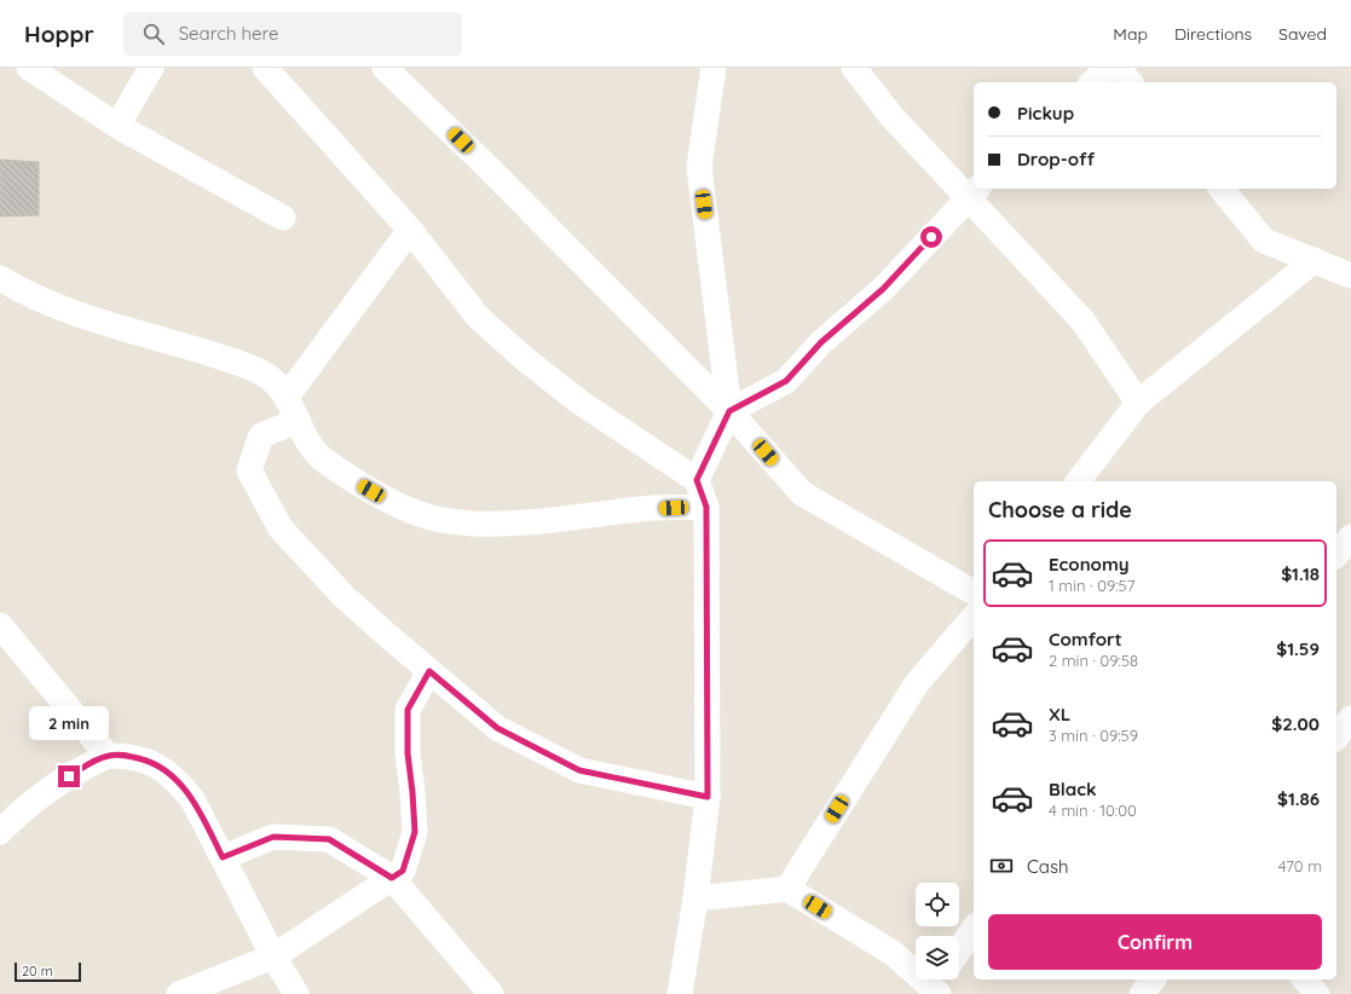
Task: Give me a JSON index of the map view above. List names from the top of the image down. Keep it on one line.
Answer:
{"scale_bar":"20 m","page":{"header":"Hoppr","search":"Search here","nav":["Map","Directions","Saved"],"banner":["Pickup","Drop-off"],"heading":"Choose a ride","list":[{"name":"Economy","note":"1 min · 09:57","value":"$1.18"},{"name":"Comfort","note":"2 min · 09:58","value":"$1.59"},{"name":"XL","note":"3 min · 09:59","value":"$2.00"},{"name":"Black","note":"4 min · 10:00","value":"$1.86"}],"bubble":"2 min","pay":["Cash","470 m"],"buttons":"Confirm","scale":"20 m"}}
